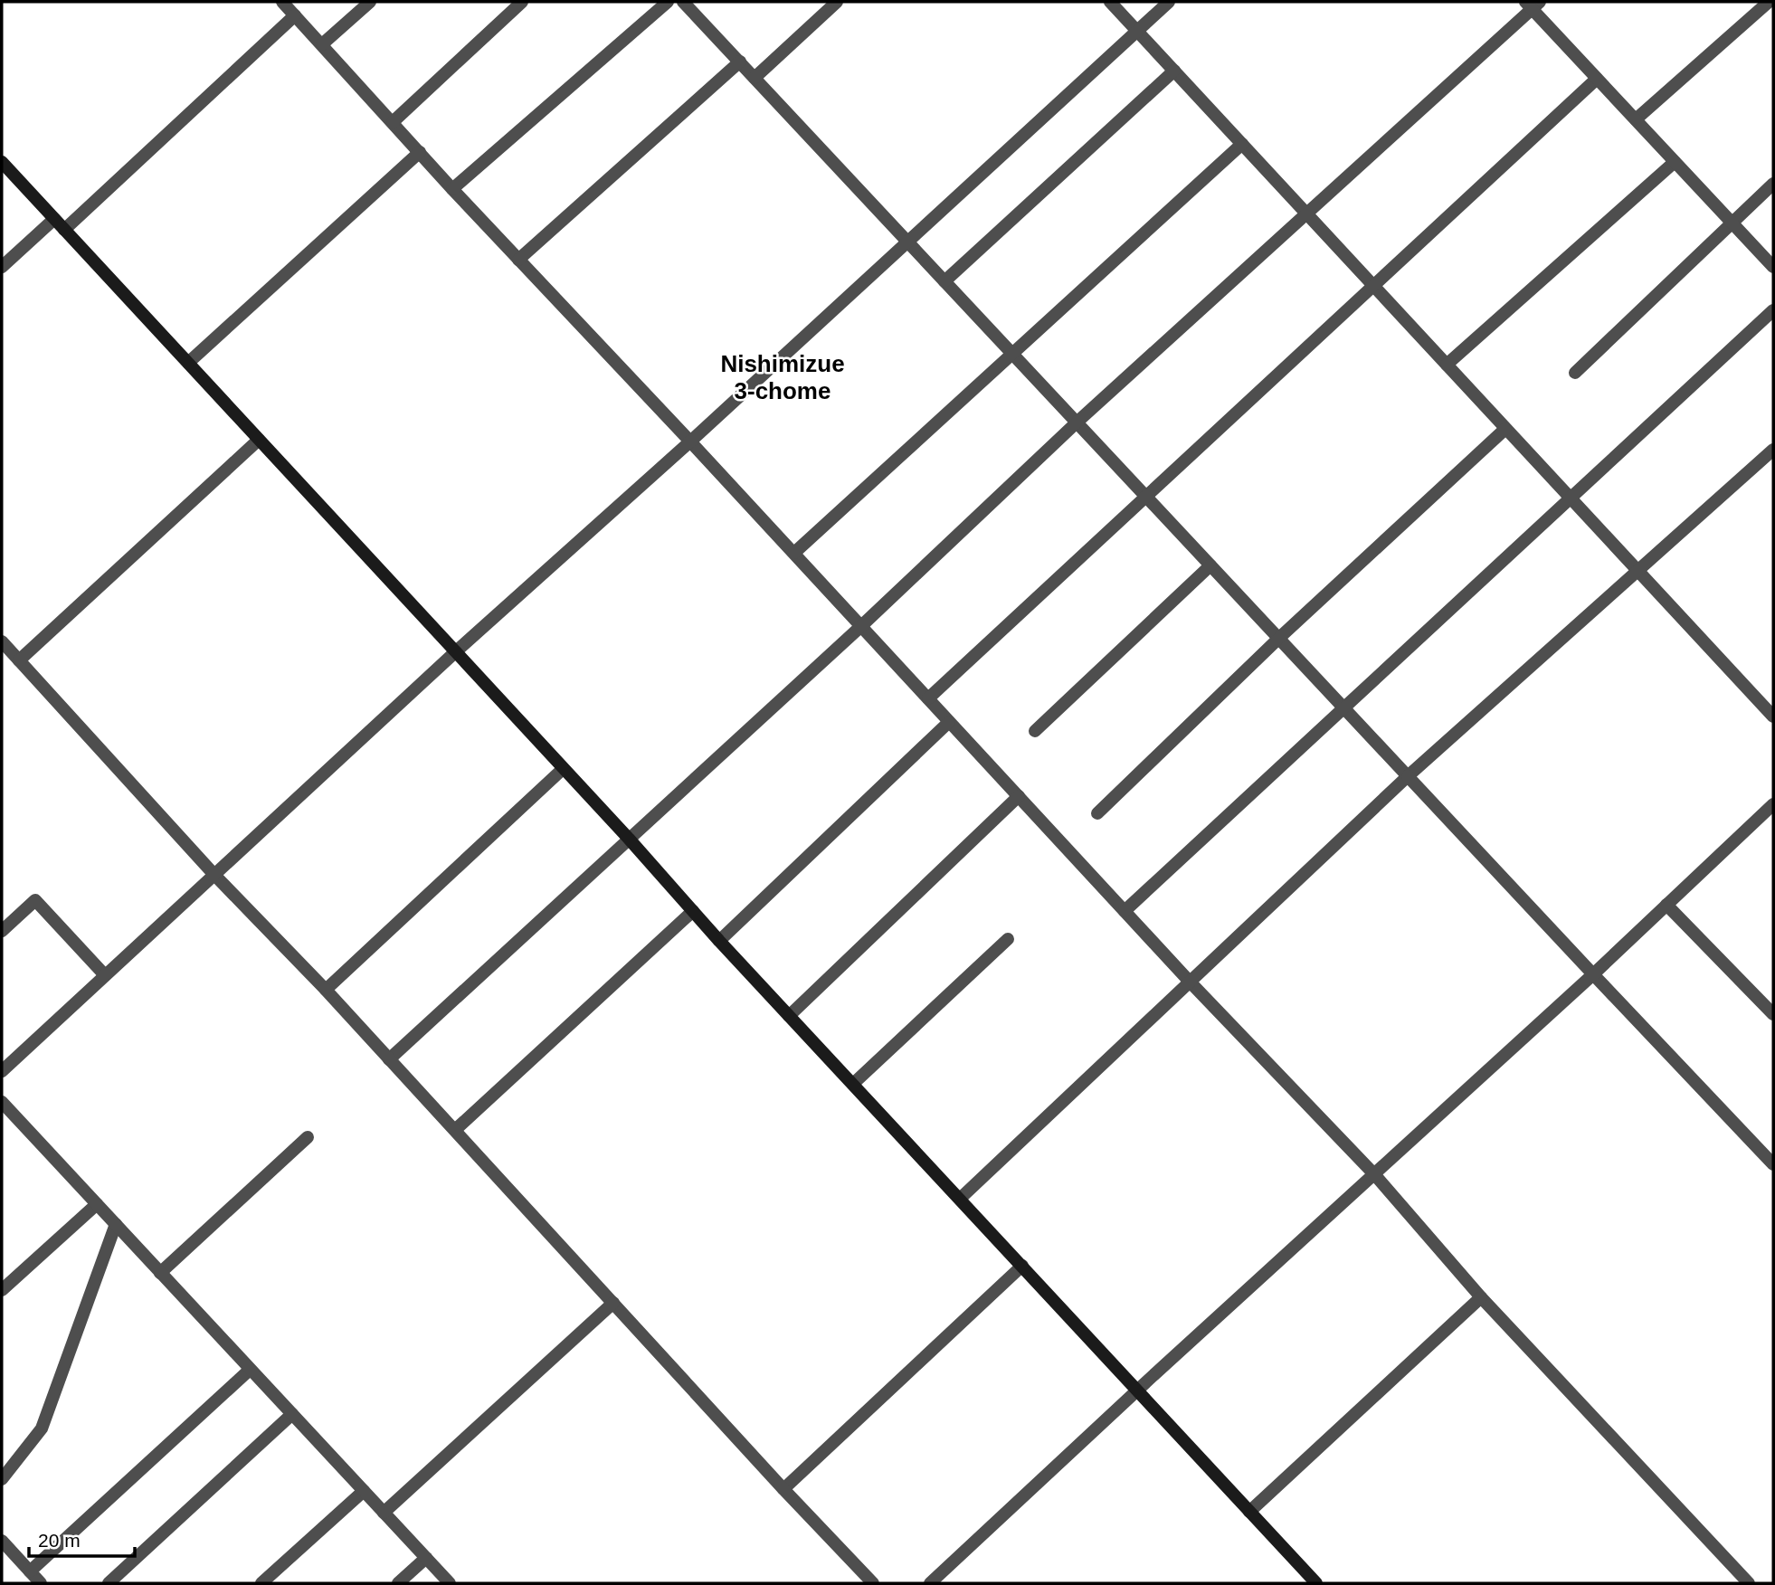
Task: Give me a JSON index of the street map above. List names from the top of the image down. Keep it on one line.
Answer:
{"districts":["Nishimizue 3-chome"],"scale_bar":"20 m"}
